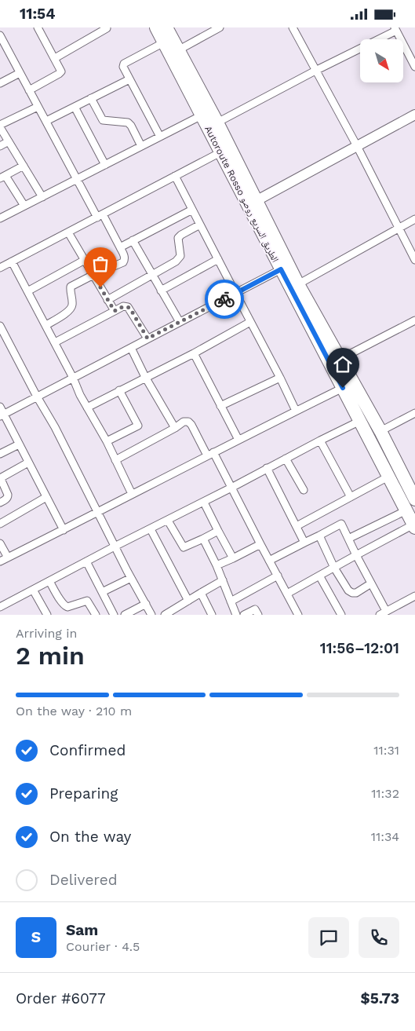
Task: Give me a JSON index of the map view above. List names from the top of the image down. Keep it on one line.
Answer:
{"streets":{"highway":["Autoroute Rosso الطريق السريع روصو"]},"north":"bottom right","page":{"status":"11:54","heading":["2 min","Arriving in","11:56–12:01"],"panel":["Sam","Courier · 4.5","Order #6077","$5.73"],"bar":"On the way · 210 m","list":[["Confirmed","11:31"],["Preparing","11:32"],["On the way","11:34"],"Delivered"],"round":"S"}}
